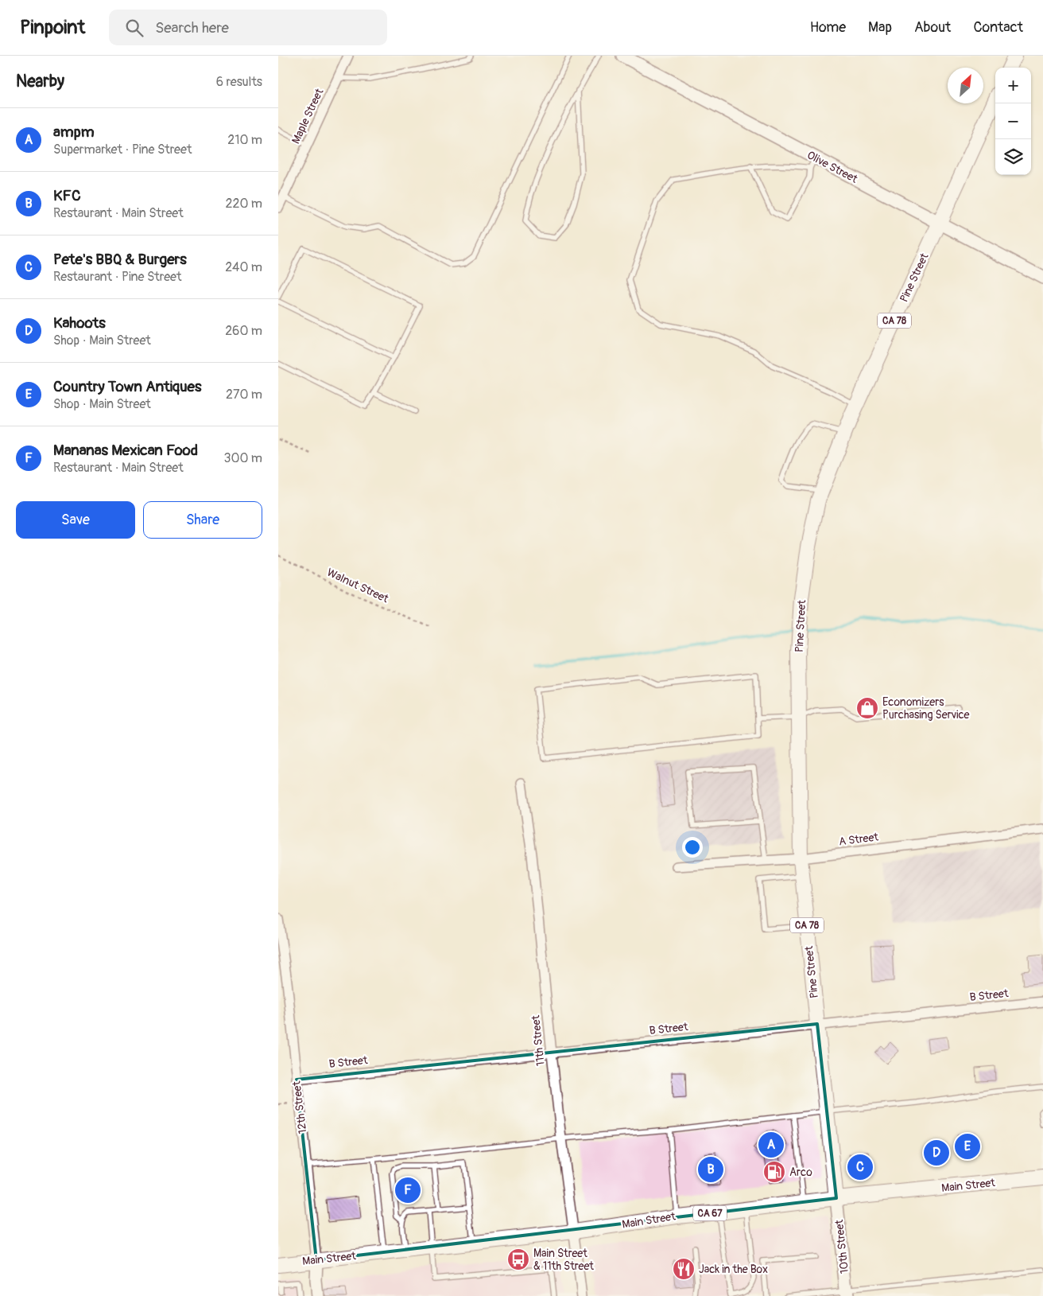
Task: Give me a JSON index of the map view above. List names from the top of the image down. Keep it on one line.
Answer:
{"streets":{"main road":["Pine Street","CA 78","Main Street","CA 67"],"street":["Maple Street","Olive Street","A Street","B Street","11th Street","12th Street","10th Street"],"path":["Walnut Street"]},"crossings":[["Olive Street","Pine Street"],["Pine Street","A Street"],["Pine Street","B Street"],["Pine Street","Main Street"],["Pine Street","10th Street"],["B Street","11th Street"],["B Street","12th Street"],["11th Street","Main Street"],["12th Street","Main Street"],["Main Street","10th Street"]],"places":{"shop":["Economizers Purchasing Service"],"fuel station":["Arco"],"bus stop":["Main Street & 11th Street"],"restaurant":["Jack in the Box"]},"north":"top right","page":{"header":"Pinpoint","search":"Search here","nav":["Home","Map","About","Contact"],"heading":["Nearby","6 results"],"map_buttons":["+","−"],"list":[{"mark":"A","name":"ampm","note":"Supermarket · Pine Street","value":"210 m"},{"mark":"B","name":"KFC","note":"Restaurant · Main Street","value":"220 m"},{"mark":"C","name":"Pete's BBQ & Burgers","note":"Restaurant · Pine Street","value":"240 m"},{"mark":"D","name":"Kahoots","note":"Shop · Main Street","value":"260 m"},{"mark":"E","name":"Country Town Antiques","note":"Shop · Main Street","value":"270 m"},{"mark":"F","name":"Mananas Mexican Food","note":"Restaurant · Main Street","value":"300 m"}],"buttons":["Save","Share"],"pins":["A","E","D","C","B","F"]}}
